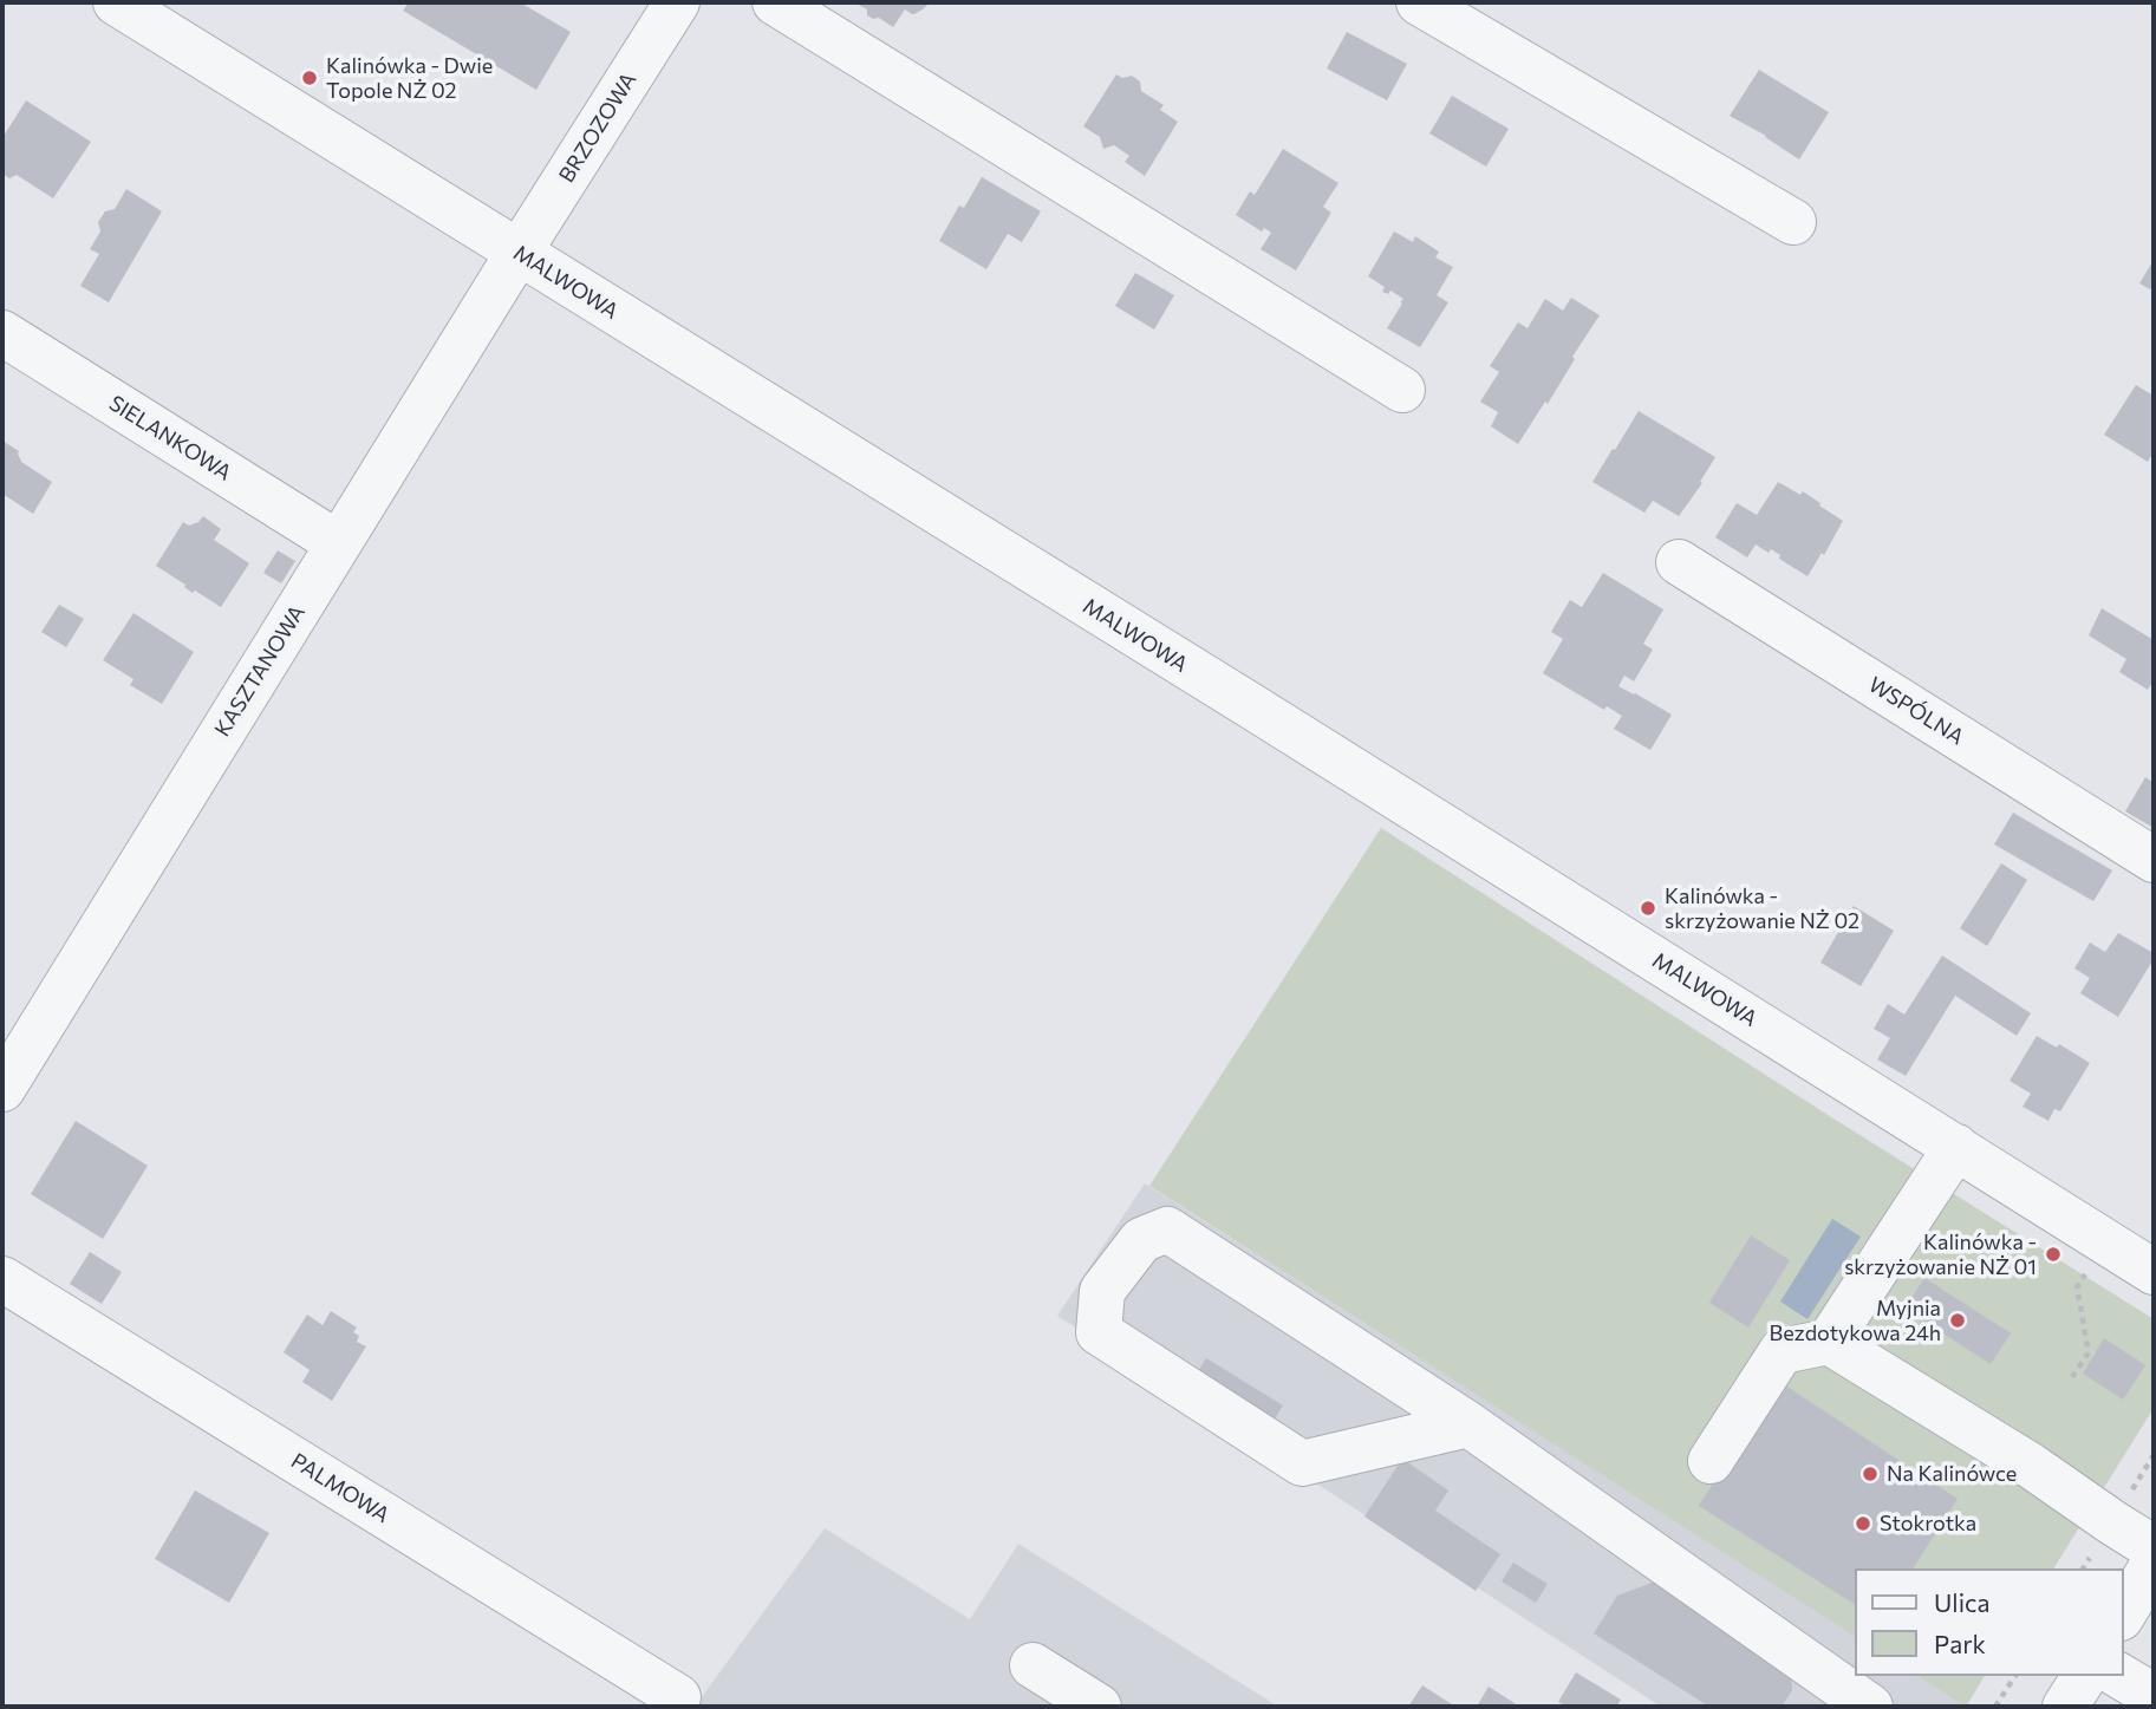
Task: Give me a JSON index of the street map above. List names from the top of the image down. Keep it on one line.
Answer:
{"streets":{"street":["BRZOZOWA","MALWOWA","SIELANKOWA","KASZTANOWA","WSPÓLNA","PALMOWA"]},"crossings":[["BRZOZOWA","MALWOWA"],["BRZOZOWA","KASZTANOWA"],["MALWOWA","KASZTANOWA"],["SIELANKOWA","KASZTANOWA"]],"places":["Kalinówka - Dwie Topole NŻ 02","Kalinówka - skrzyżowanie NŻ 02","Kalinówka - skrzyżowanie NŻ 01","Myjnia Bezdotykowa 24h","Na Kalinówce","Stokrotka"],"legend":["Ulica","Park"]}
